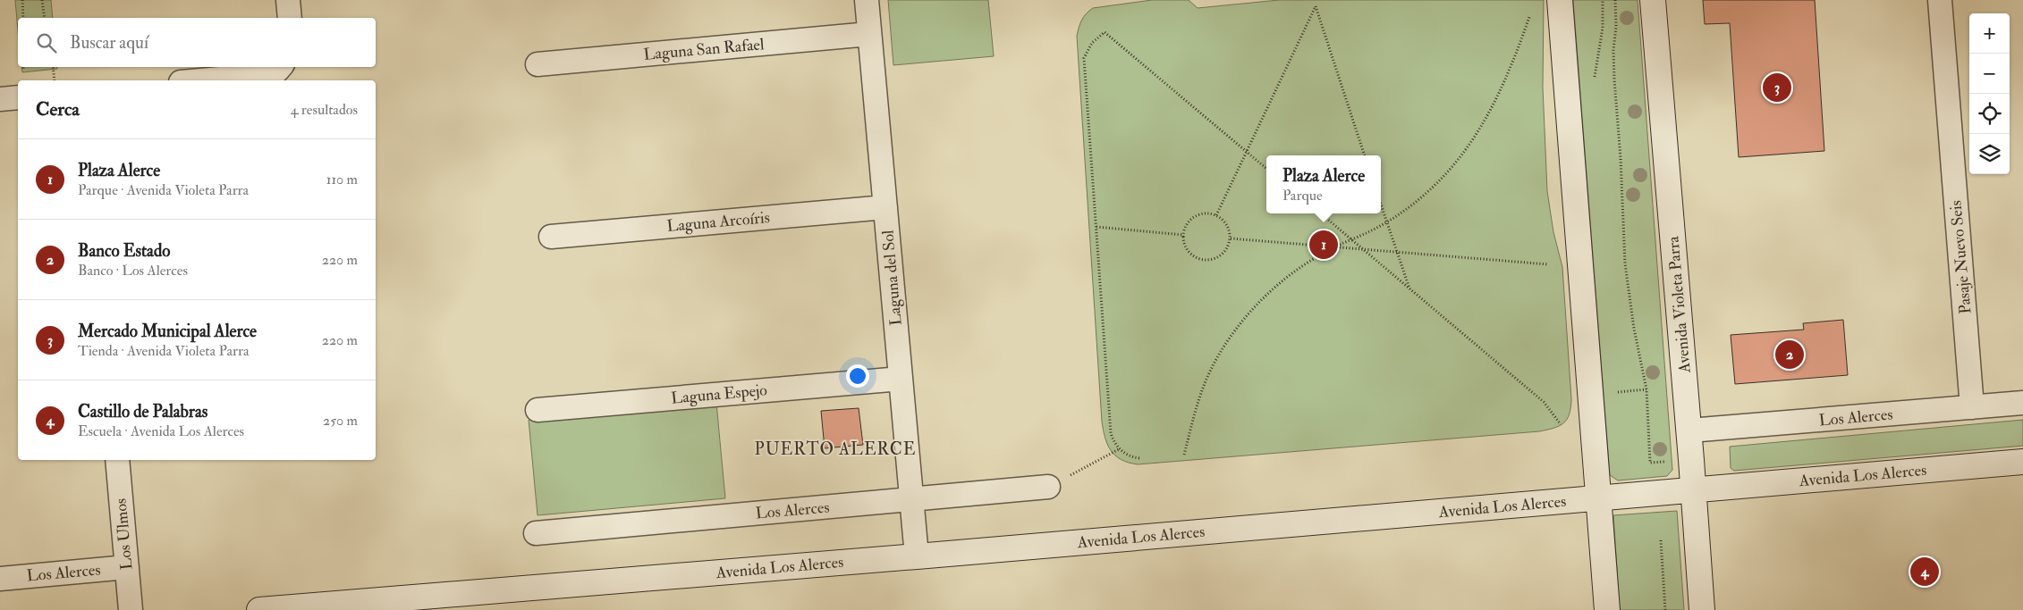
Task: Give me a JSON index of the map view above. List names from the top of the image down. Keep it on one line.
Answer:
{"streets":{"main road":["Avenida Violeta Parra","Avenida Los Alerces"],"street":["Laguna San Rafael","Laguna Arcoíris","Pasaje Nuevo Seis","Laguna del Sol","Laguna Espejo","Los Alerces","Los Ulmos"]},"crossings":[["Laguna San Rafael","Laguna del Sol"],["Laguna Arcoíris","Laguna del Sol"],["Pasaje Nuevo Seis","Los Alerces"],["Laguna del Sol","Laguna Espejo"],["Laguna del Sol","Los Alerces"],["Laguna del Sol","Avenida Los Alerces"],["Avenida Violeta Parra","Los Alerces"],["Avenida Violeta Parra","Avenida Los Alerces"],["Los Alerces","Los Ulmos"]],"districts":["PUERTO ALERCE"],"page":{"map_buttons":["+","−"],"search":"Buscar aquí","pins":["3","1","2","4"],"heading":["Cerca","4 resultados"],"list":[{"mark":"1","name":"Plaza Alerce","note":"Parque · Avenida Violeta Parra","value":"110 m"},{"mark":"2","name":"Banco Estado","note":"Banco · Los Alerces","value":"220 m"},{"mark":"3","name":"Mercado Municipal Alerce","note":"Tienda · Avenida Violeta Parra","value":"220 m"},{"mark":"4","name":"Castillo de Palabras","note":"Escuela · Avenida Los Alerces","value":"250 m"}],"popup":["Plaza Alerce","Parque"]}}
